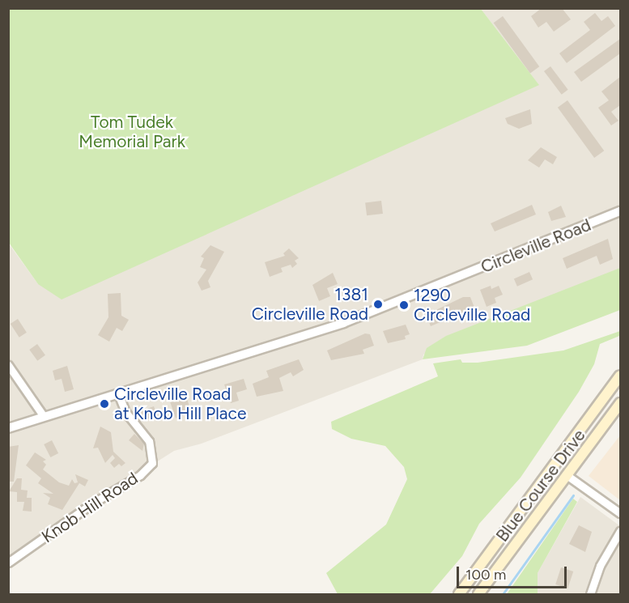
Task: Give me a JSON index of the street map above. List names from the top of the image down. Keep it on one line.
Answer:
{"streets":{"main road":["Blue Course Drive"],"street":["Circleville Road","Knob Hill Road"]},"crossings":[["Circleville Road","Knob Hill Road"]],"parks":["Tom Tudek Memorial Park"],"places":["1381 Circleville Road","1290 Circleville Road","Circleville Road at Knob Hill Place"],"scale_bar":"100 m"}
